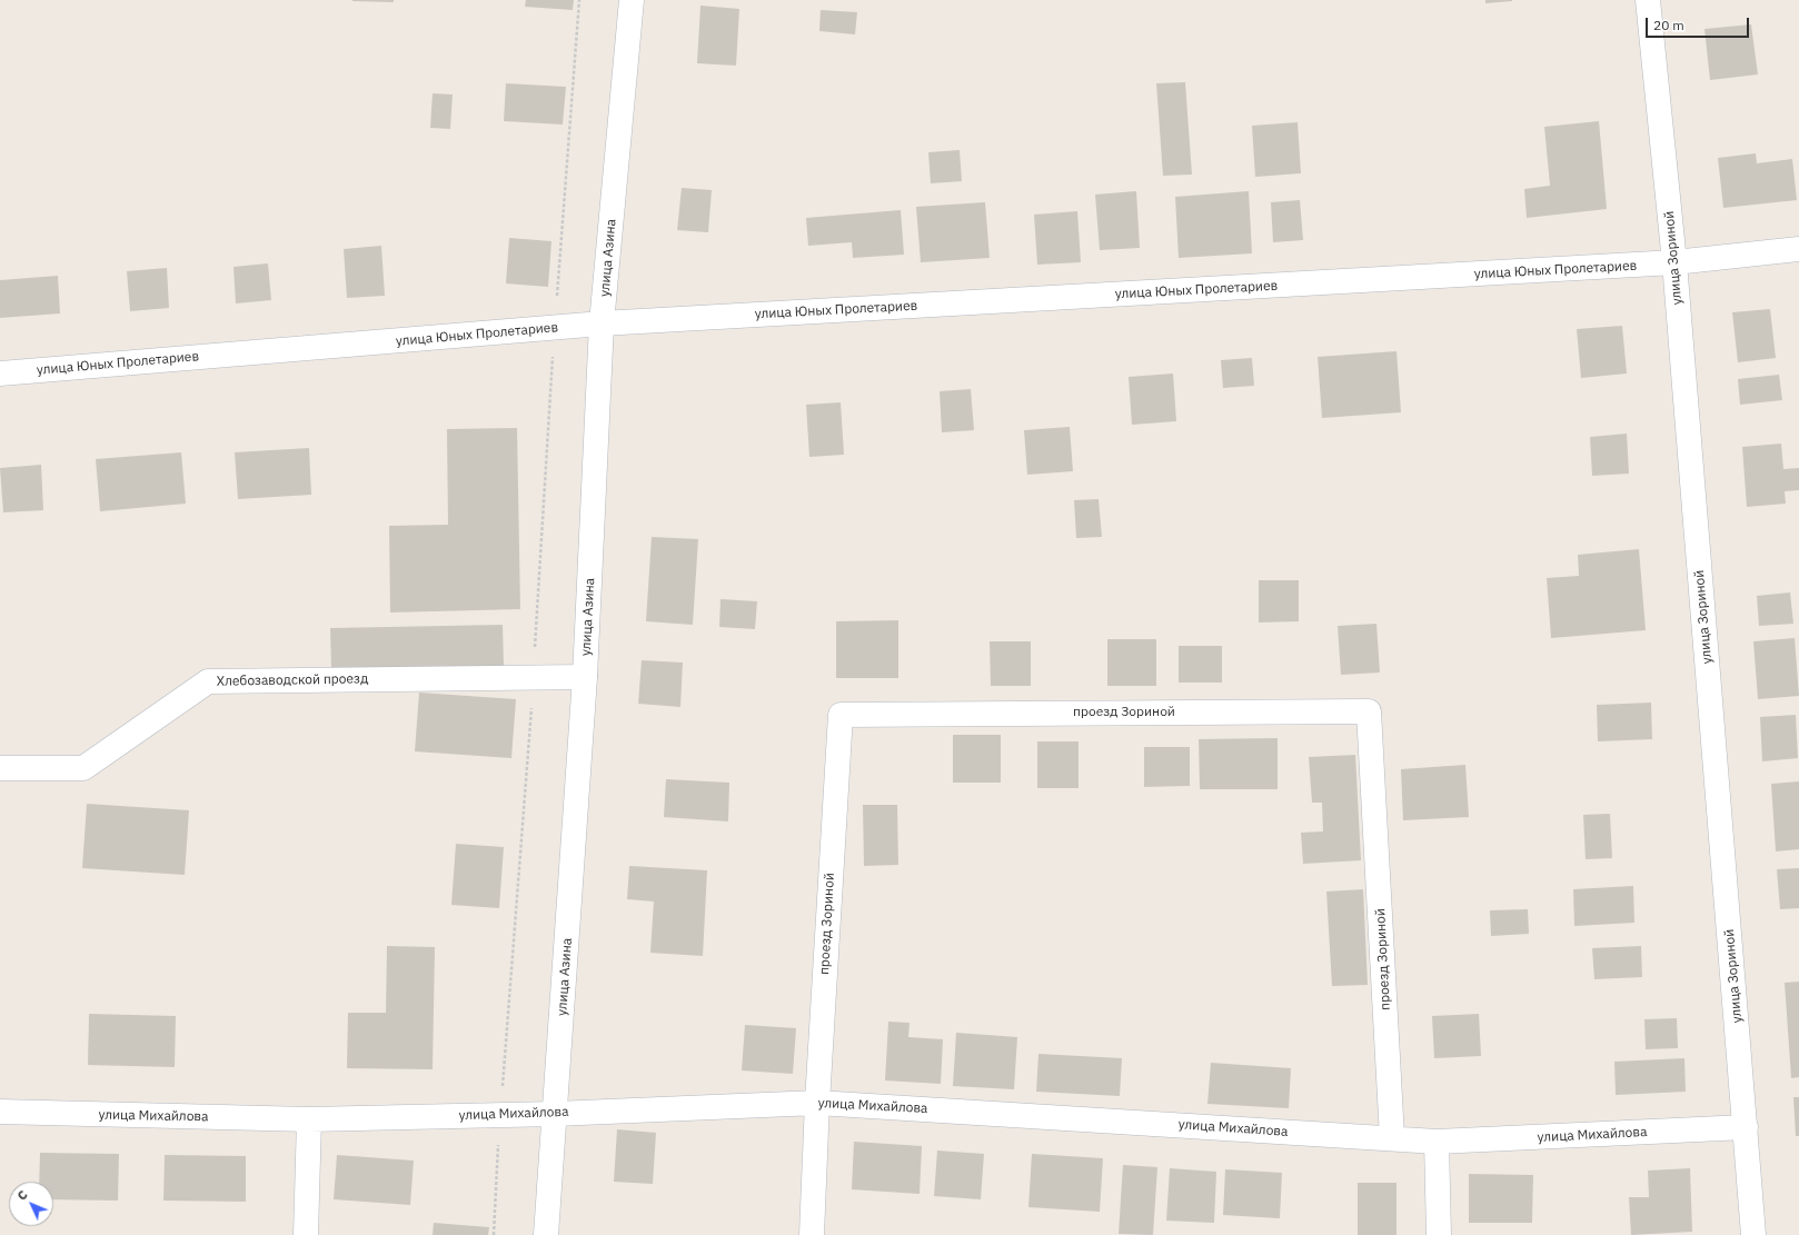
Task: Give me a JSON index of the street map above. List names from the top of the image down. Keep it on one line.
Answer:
{"streets":{"street":["улица Азина","улица Зориной","улица Юных Пролетариев","Хлебозаводской проезд","проезд Зориной","улица Михайлова"]},"crossings":[["улица Азина","улица Юных Пролетариев"],["улица Азина","Хлебозаводской проезд"],["улица Азина","улица Михайлова"],["улица Зориной","улица Юных Пролетариев"],["улица Зориной","улица Михайлова"],["проезд Зориной","улица Михайлова"]],"scale_bar":"20 m","north":"top left"}
